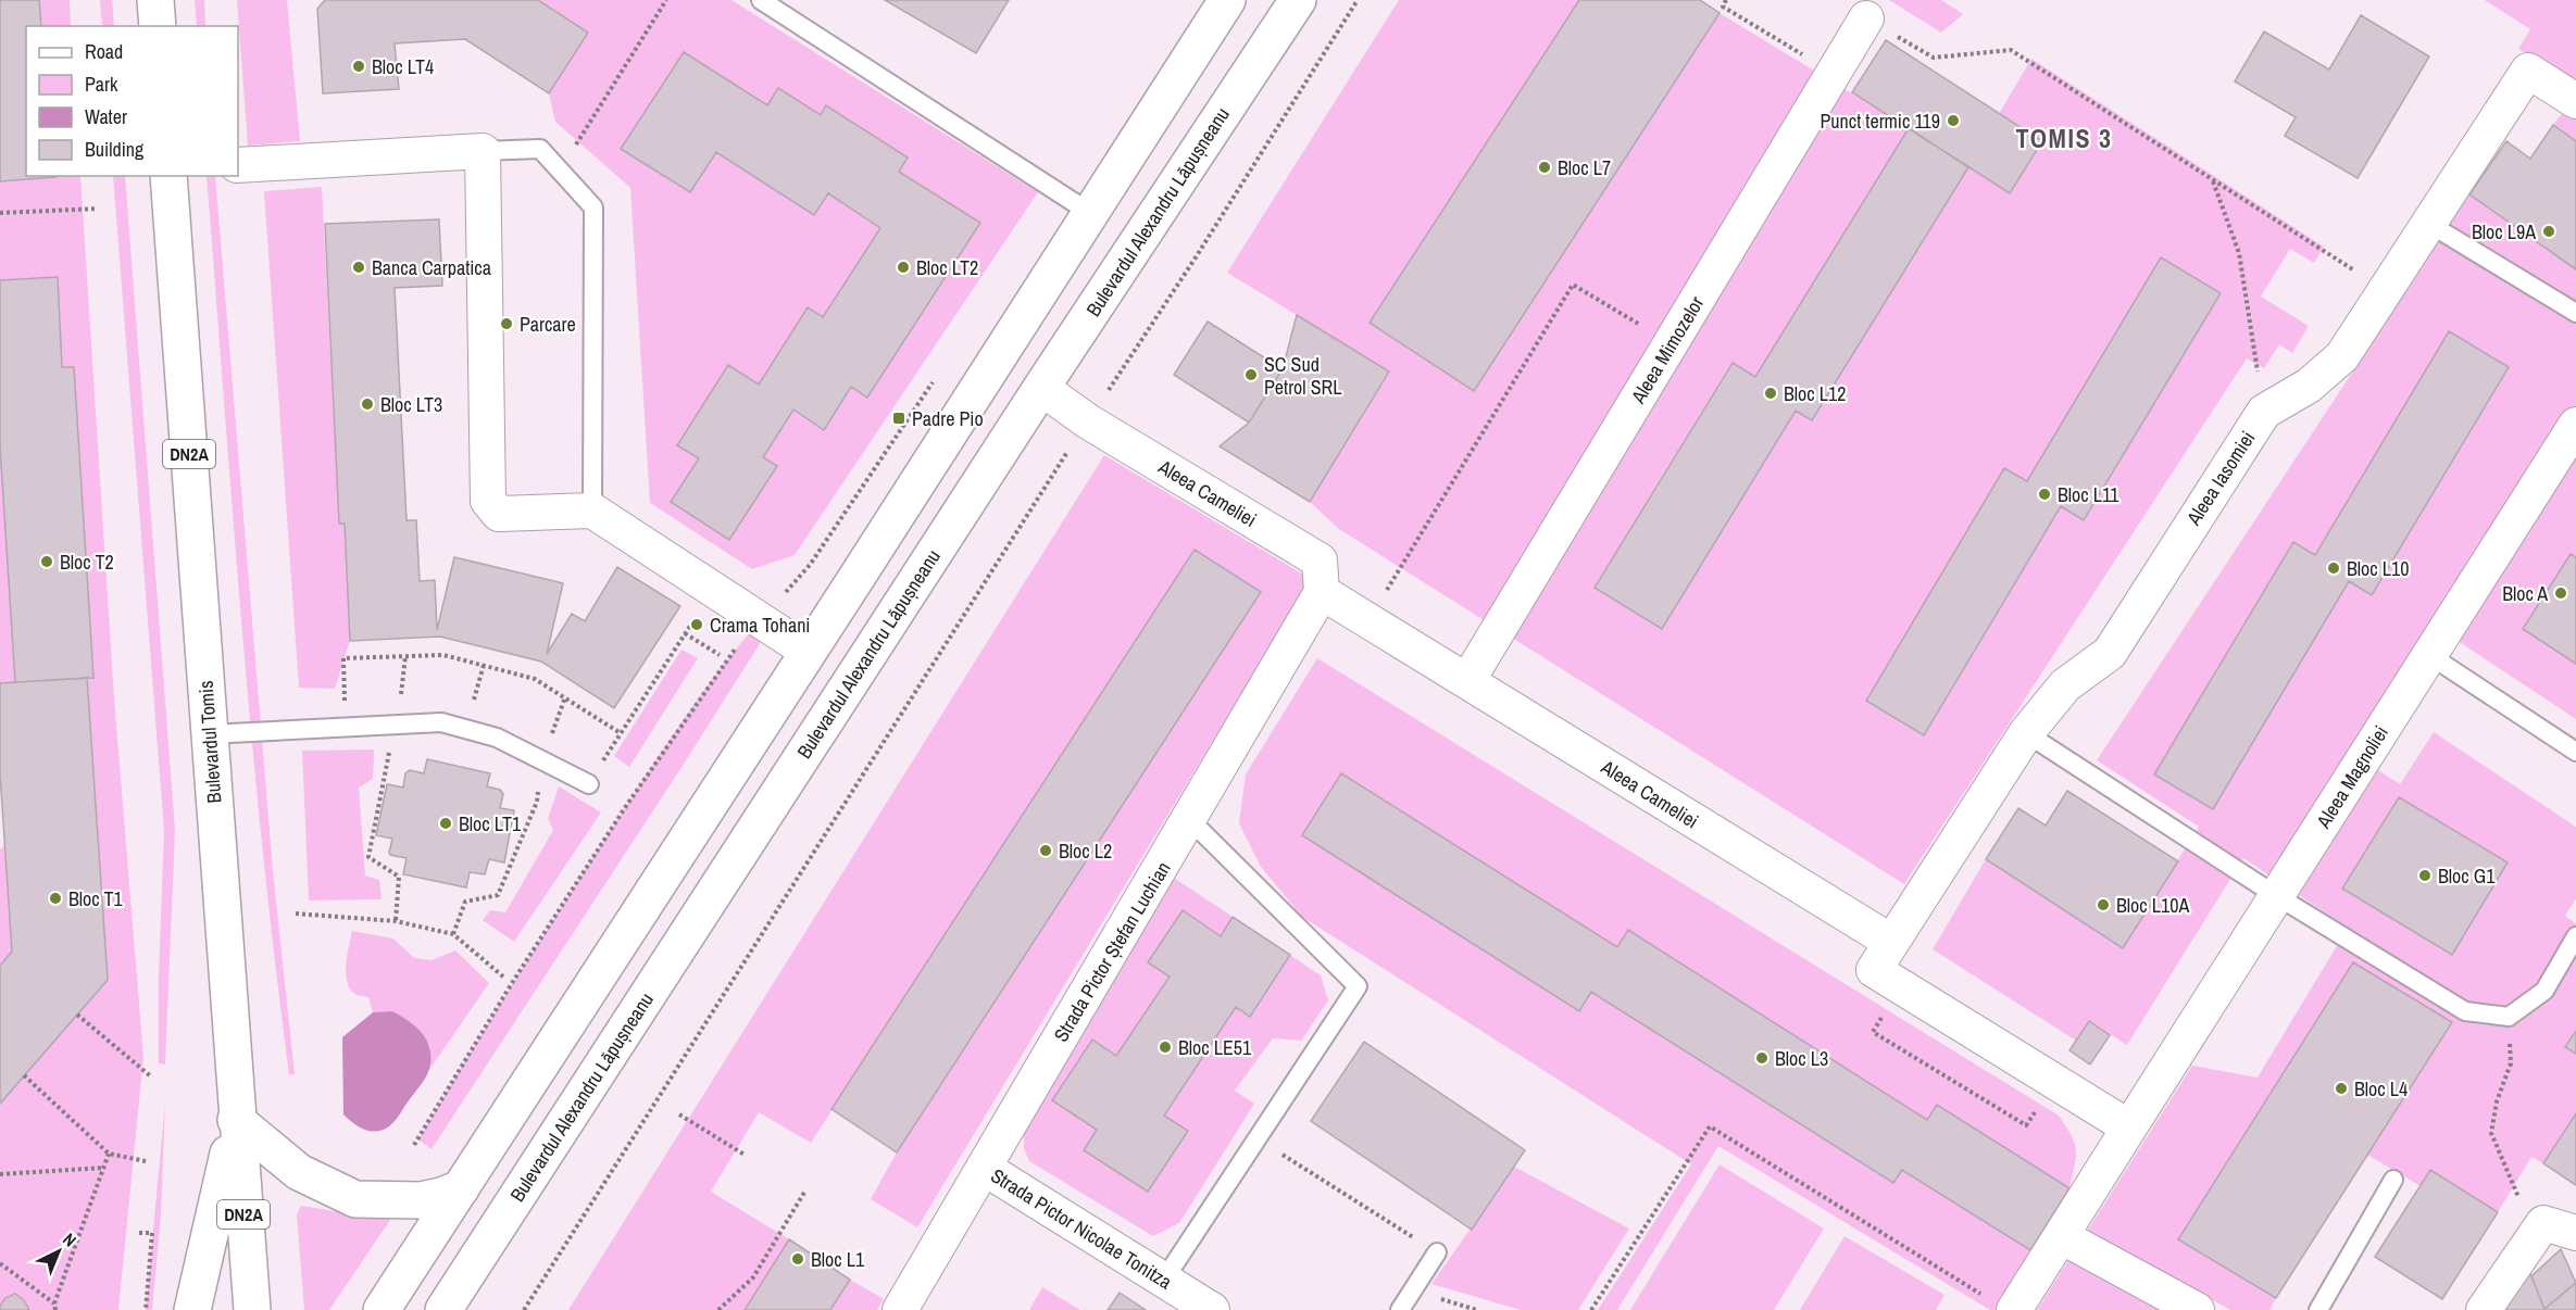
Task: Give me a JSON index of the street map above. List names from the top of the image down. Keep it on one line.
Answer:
{"streets":{"main road":["Bulevardul Alexandru Lăpușneanu","DN2A","Bulevardul Tomis"],"street":["Aleea Mimozelor","Aleea Iasomiei","Aleea Cameliei","Aleea Magnoliei","Strada Pictor Ștefan Luchian","Strada Pictor Nicolae Tonitza"]},"crossings":[["Bulevardul Alexandru Lăpușneanu","Aleea Cameliei"],["Aleea Mimozelor","Aleea Cameliei"],["Aleea Iasomiei","Aleea Cameliei"],["Aleea Cameliei","Strada Pictor Ștefan Luchian"],["Strada Pictor Ștefan Luchian","Strada Pictor Nicolae Tonitza"]],"districts":["TOMIS 3"],"places":{"other":["Bloc LT4","Punct termic 119","Bloc L7","Bloc L9A","Banca Carpatica","Bloc LT2","Parcare","SC Sud Petrol SRL","Bloc L12","Bloc LT3","Bloc L11","Bloc T2","Bloc L10","Bloc A","Crama Tohani","Bloc LT1","Bloc L2","Bloc G1","Bloc T1","Bloc L10A","Bloc LE51","Bloc L3","Bloc L4","Bloc L1"],"transit":["Padre Pio"]},"legend":["Road","Park","Water","Building"],"north":"top right"}
